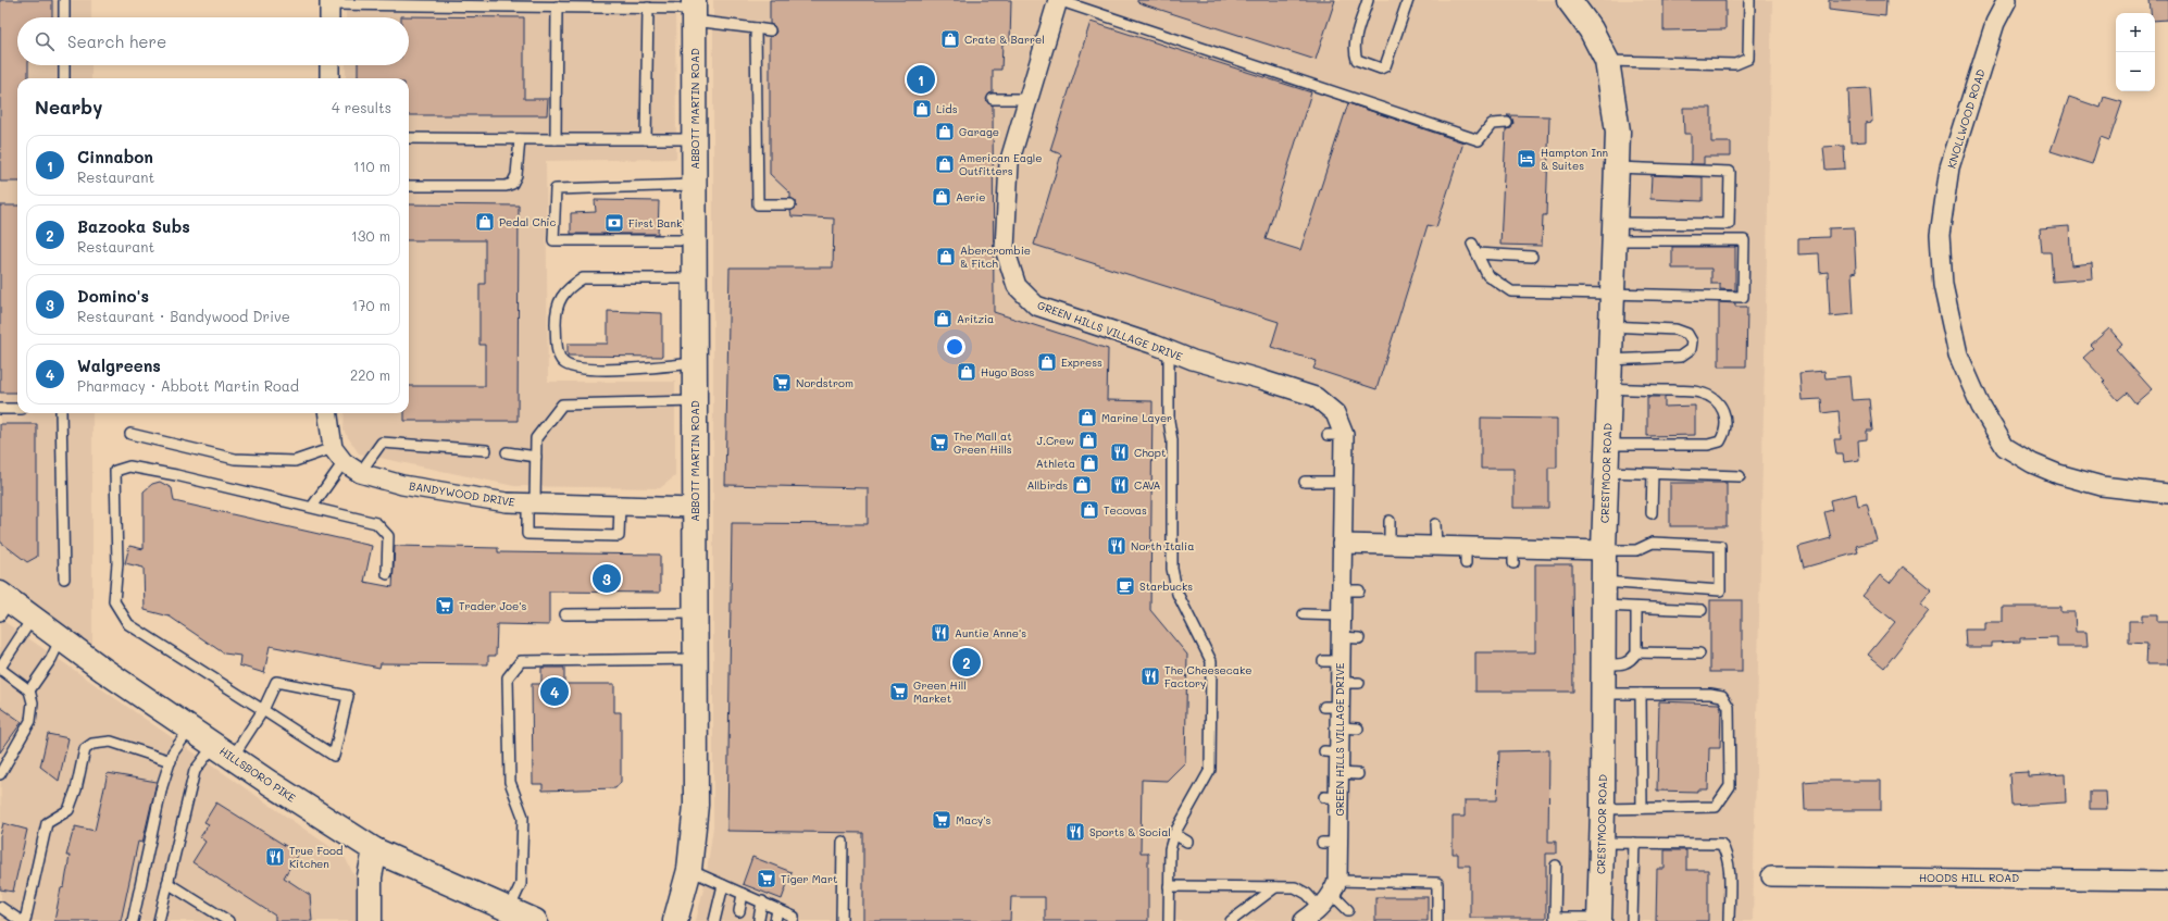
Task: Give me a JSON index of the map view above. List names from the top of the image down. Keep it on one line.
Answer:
{"streets":{"main road":["ABBOTT MARTIN ROAD","CRESTMOOR ROAD","HILLSBORO PIKE"],"street":["KNOLLWOOD ROAD","GREEN HILLS VILLAGE DRIVE","BANDYWOOD DRIVE","HOODS HILL ROAD"]},"crossings":[["ABBOTT MARTIN ROAD","BANDYWOOD DRIVE"]],"places":{"shop":["Crate & Barrel","Lids","Garage","American Eagle Outfitters","Aerie","Pedal Chic","Abercrombie & Fitch","Aritzia","Express","Hugo Boss","Marine Layer","J.Crew","Athleta","Allbirds","Tecovas"],"hotel":["Hampton Inn & Suites"],"bank":["First Bank"],"supermarket":["Nordstrom","The Mall at Green Hills","Trader Joe's","Green Hill Market","Macy's","Tiger Mart"],"restaurant":["Chopt","CAVA","North Italia","Auntie Anne's","The Cheesecake Factory","Sports & Social","True Food Kitchen"],"cafe":["Starbucks"]},"page":{"map_buttons":["+","−"],"search":"Search here","pins":["1","3","2","4"],"heading":["Nearby","4 results"],"list":[{"mark":"1","name":"Cinnabon","note":"Restaurant","value":"110 m"},{"mark":"2","name":"Bazooka Subs","note":"Restaurant","value":"130 m"},{"mark":"3","name":"Domino's","note":"Restaurant · Bandywood Drive","value":"170 m"},{"mark":"4","name":"Walgreens","note":"Pharmacy · Abbott Martin Road","value":"220 m"}]}}
